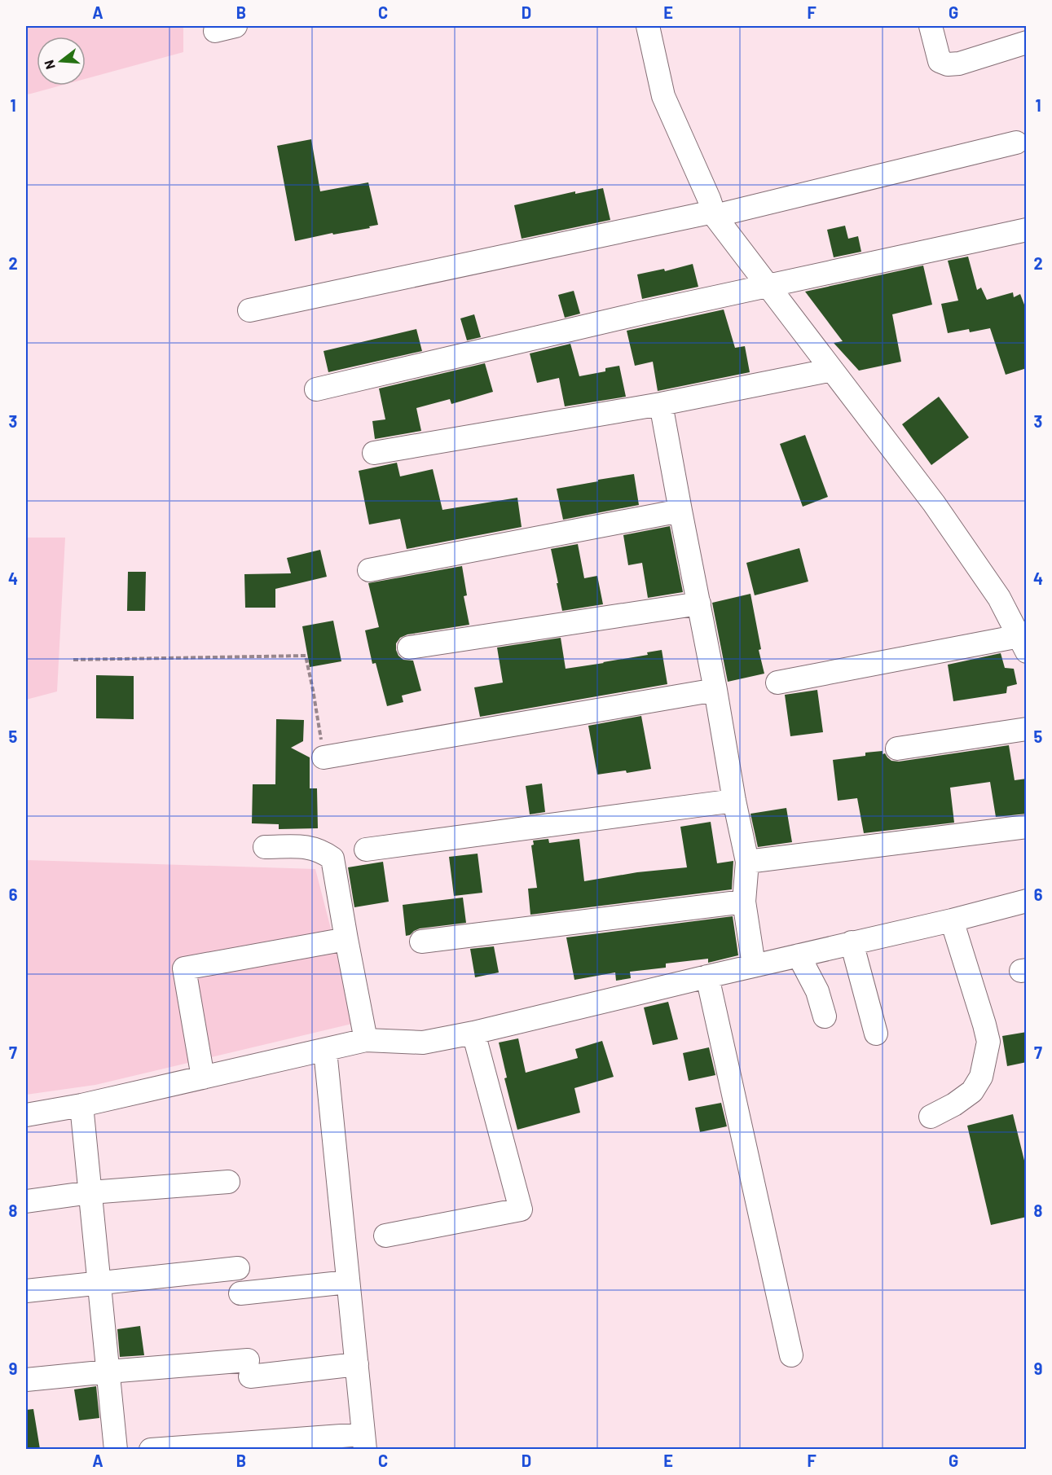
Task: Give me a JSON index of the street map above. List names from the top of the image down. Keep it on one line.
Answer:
{"north":"left","grid":{"columns":["A","B","C","D","E","F","G"],"rows":["1","2","3","4","5","6","7","8","9"]}}
